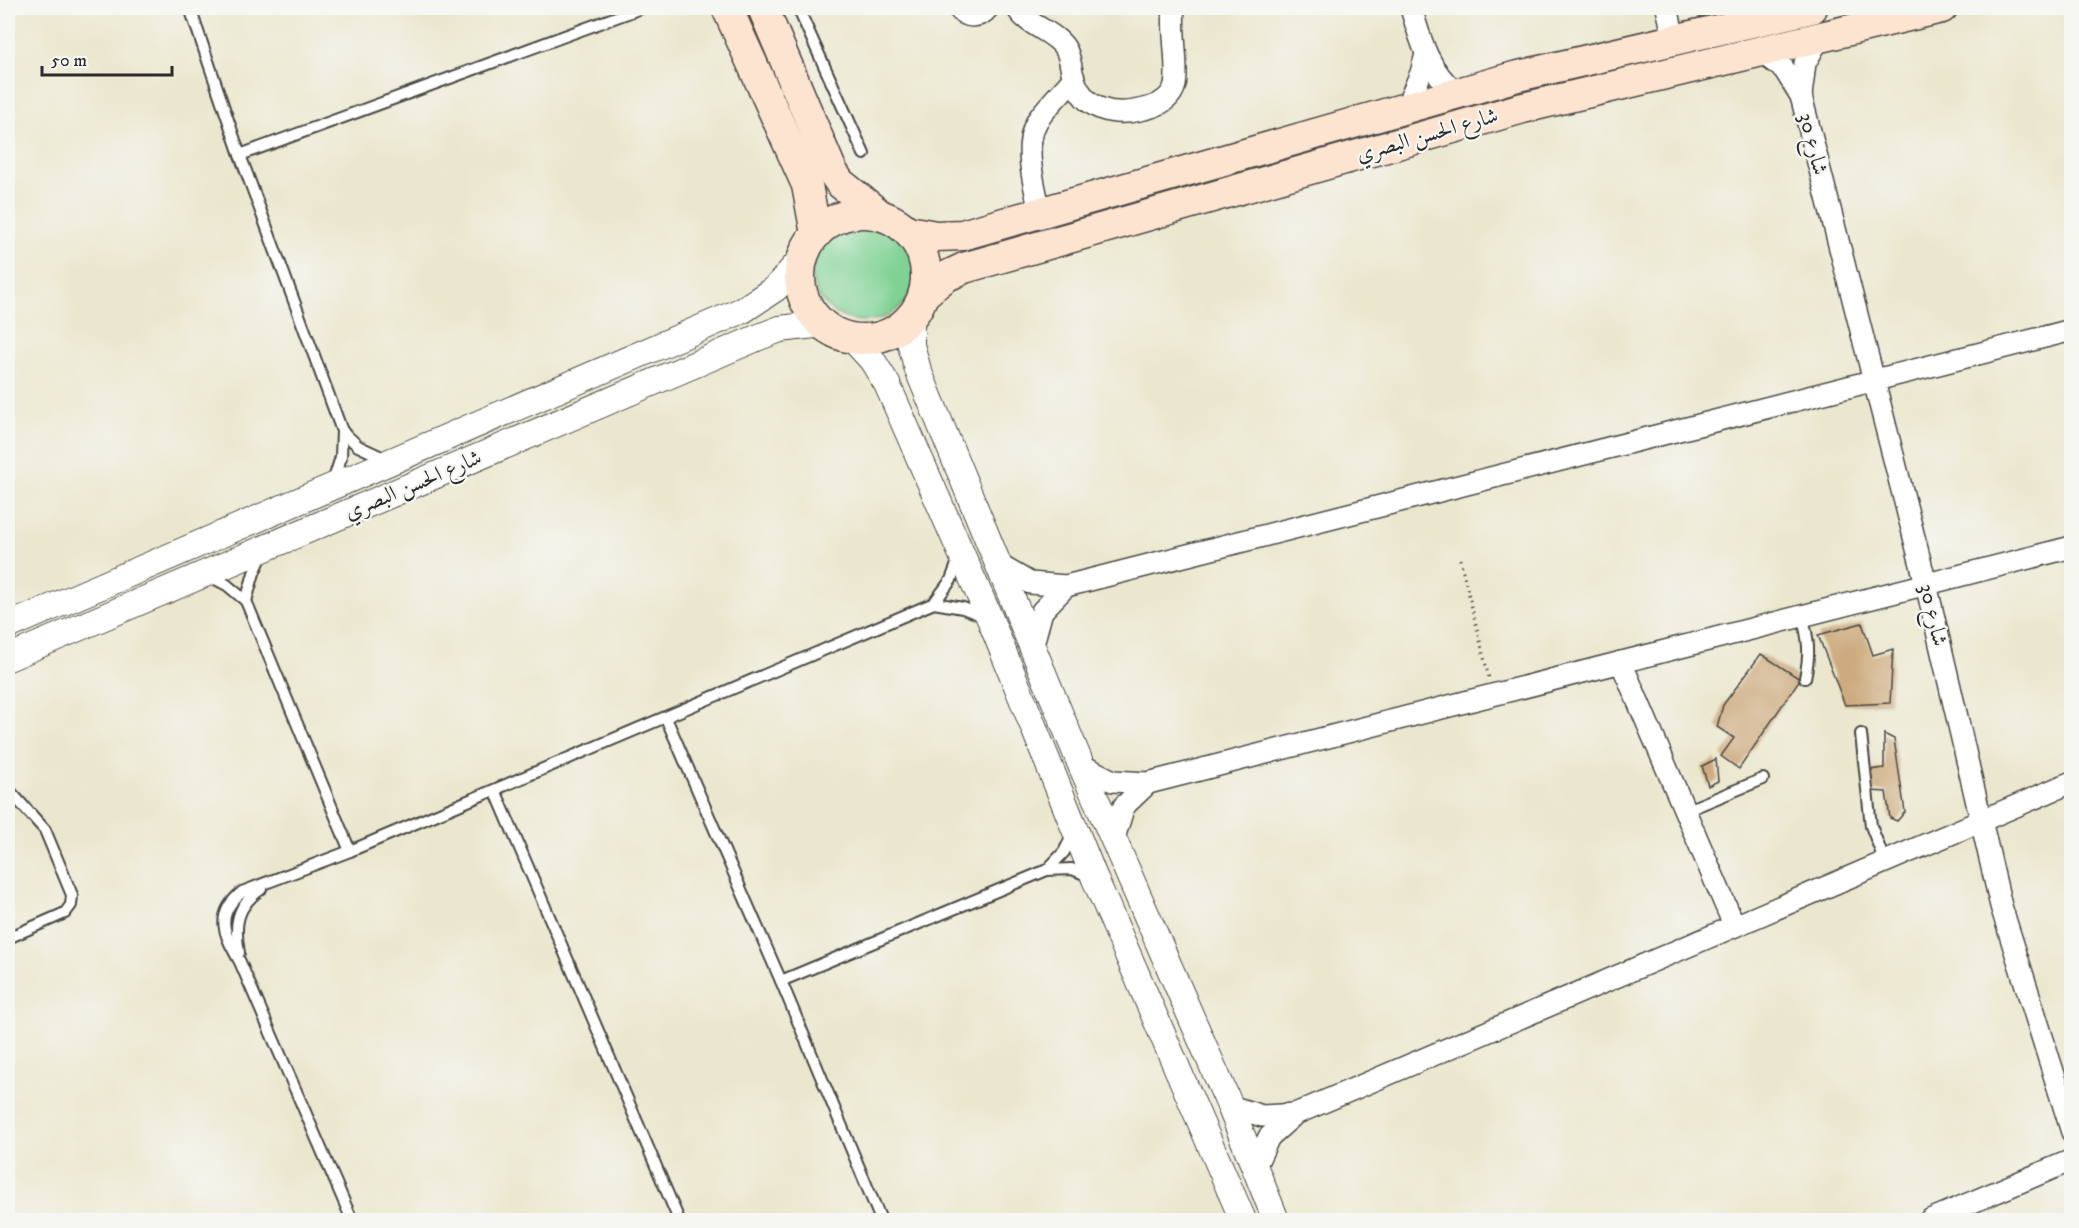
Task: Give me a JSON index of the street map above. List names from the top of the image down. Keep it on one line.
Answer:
{"streets":{"main road":["شارع الحسن البصري"],"street":["شارع 30"]},"crossings":[["شارع الحسن البصري","شارع 30"]],"scale_bar":"50 m"}
